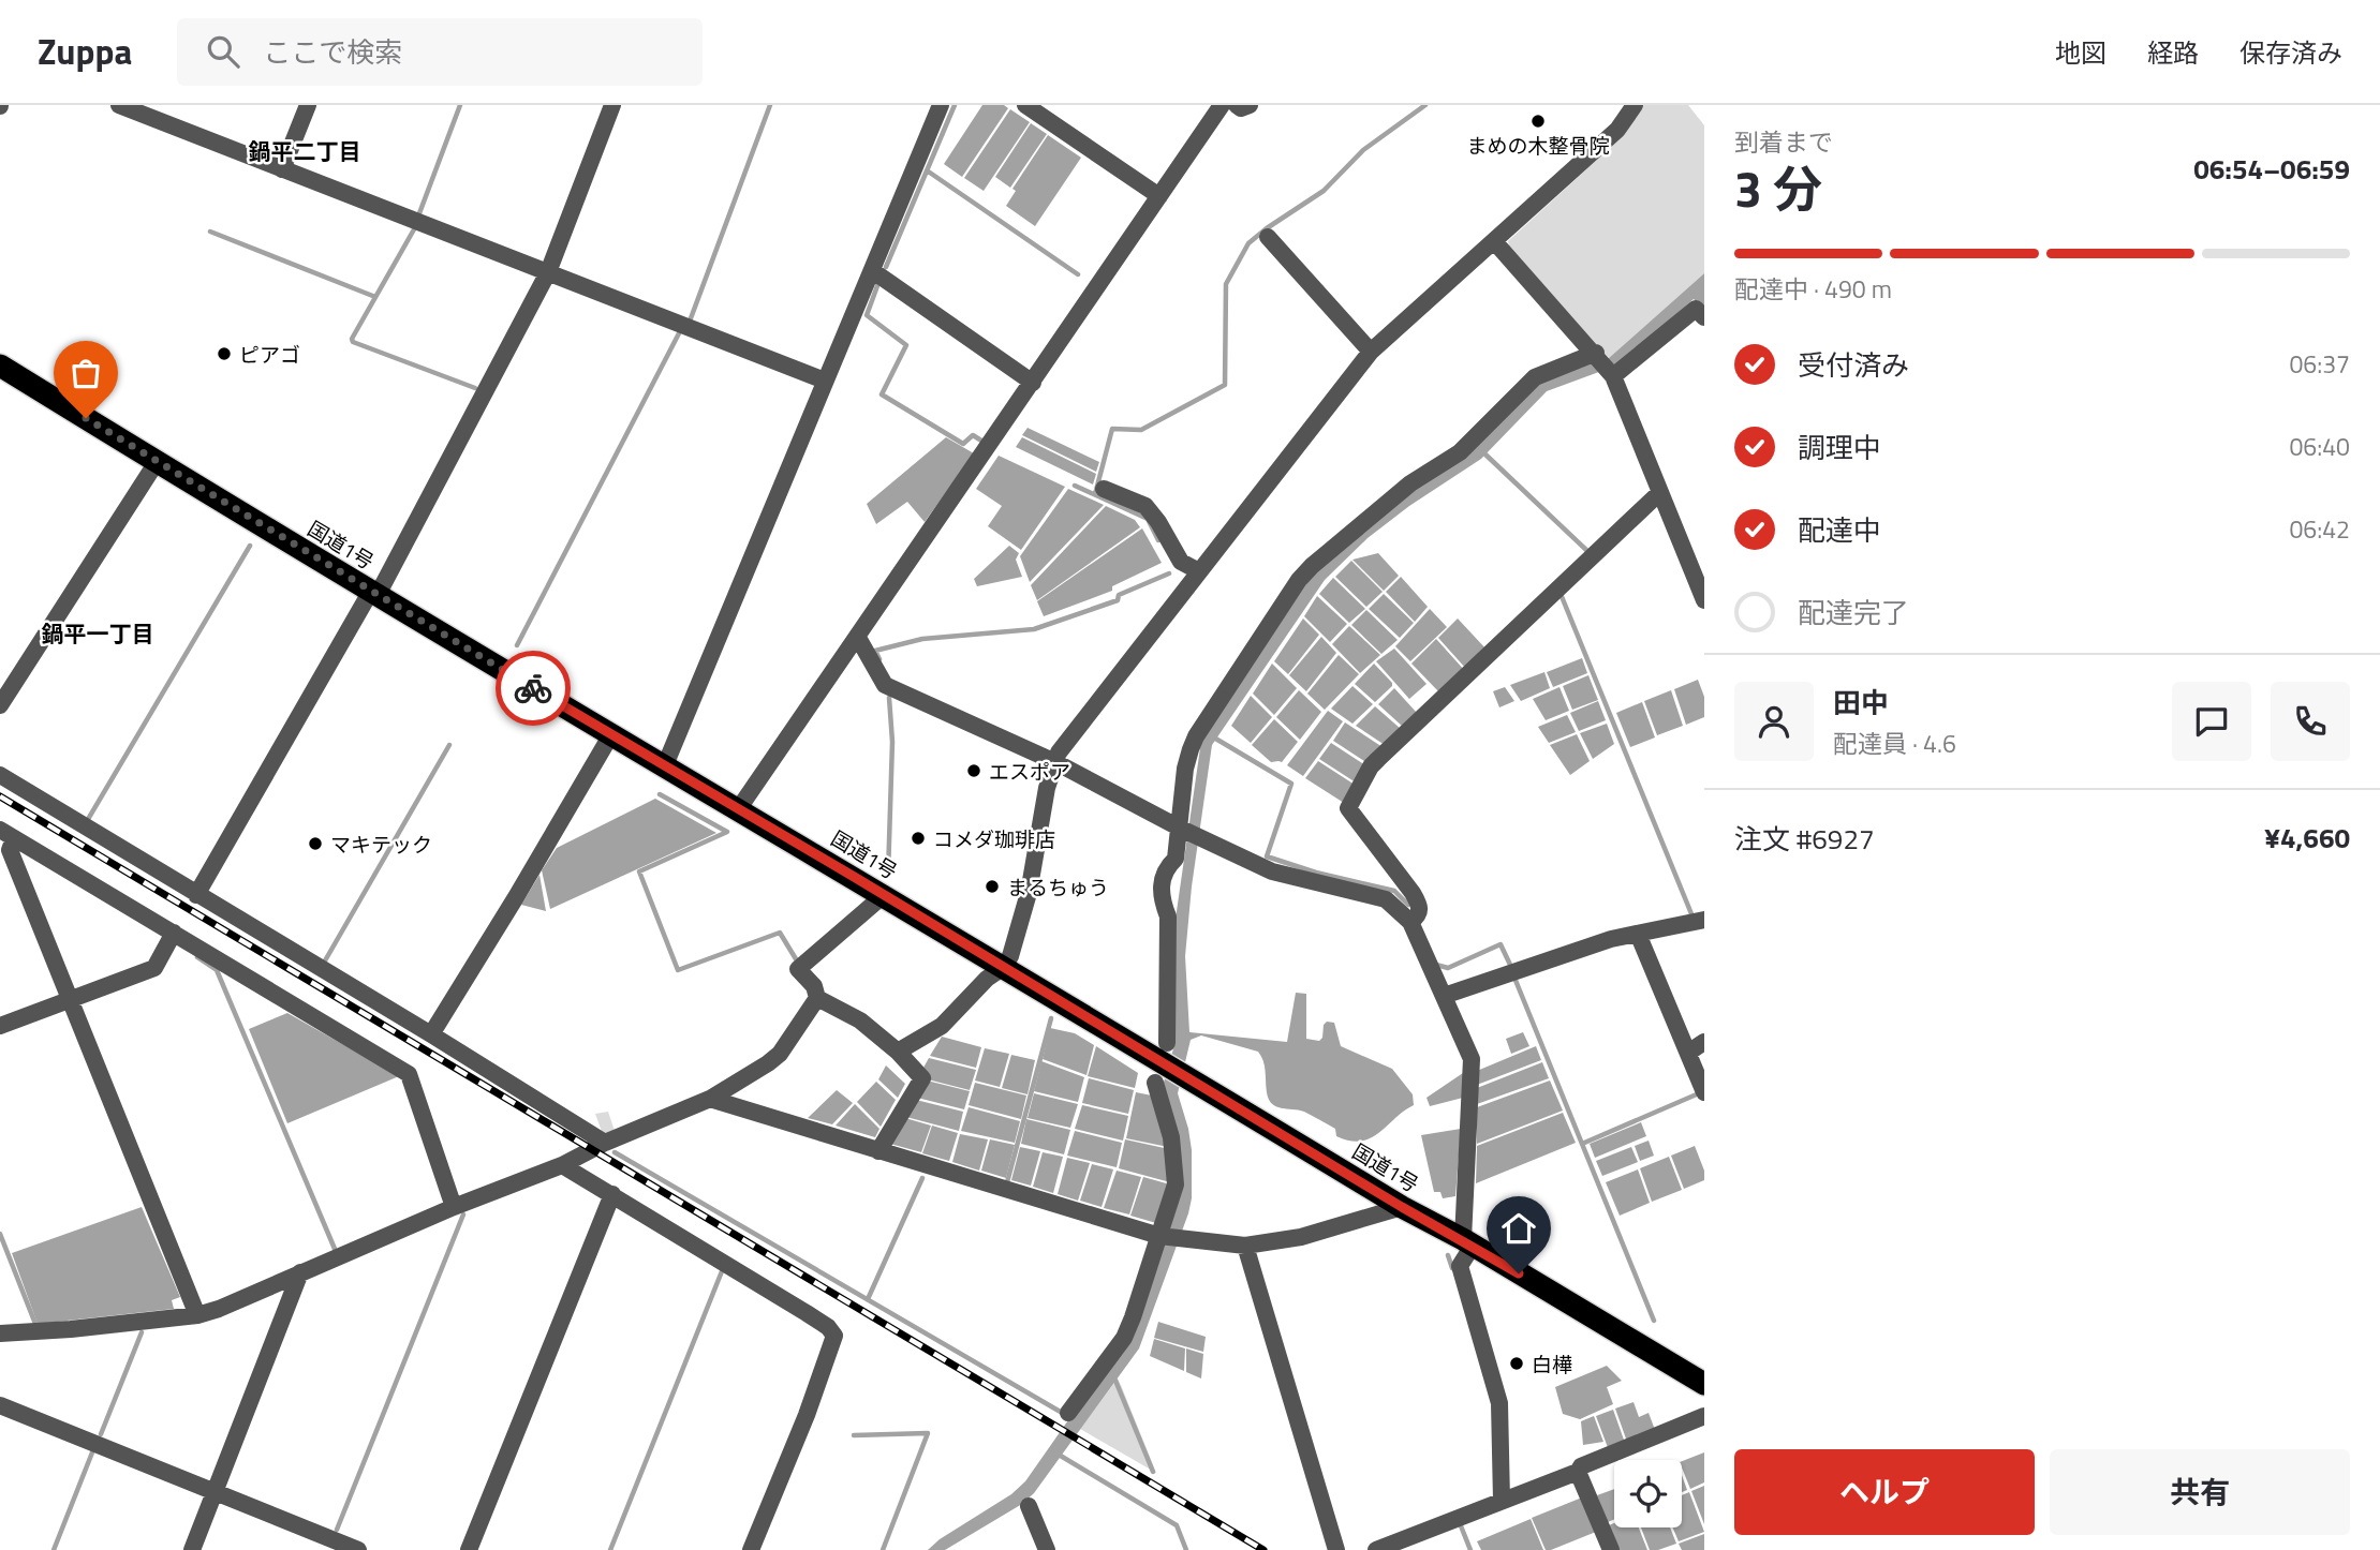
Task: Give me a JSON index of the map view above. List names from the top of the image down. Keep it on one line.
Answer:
{"streets":{"highway":["国道1号"]},"districts":["鍋平二丁目","鍋平一丁目"],"places":["まめの木整骨院","ピアゴ","エスポア","コメダ珈琲店","マキテック","まるちゅう","白樺"],"page":{"header":"Zuppa","search":"ここで検索","nav":["地図","経路","保存済み"],"heading":["3 分","到着まで","06:54–06:59"],"panel":["田中","配達員 · 4.6","注文 #6927","¥4,660"],"bar":"配達中 · 490 m","list":[["受付済み","06:37"],["調理中","06:40"],["配達中","06:42"],"配達完了"],"buttons":["ヘルプ","共有"]}}
